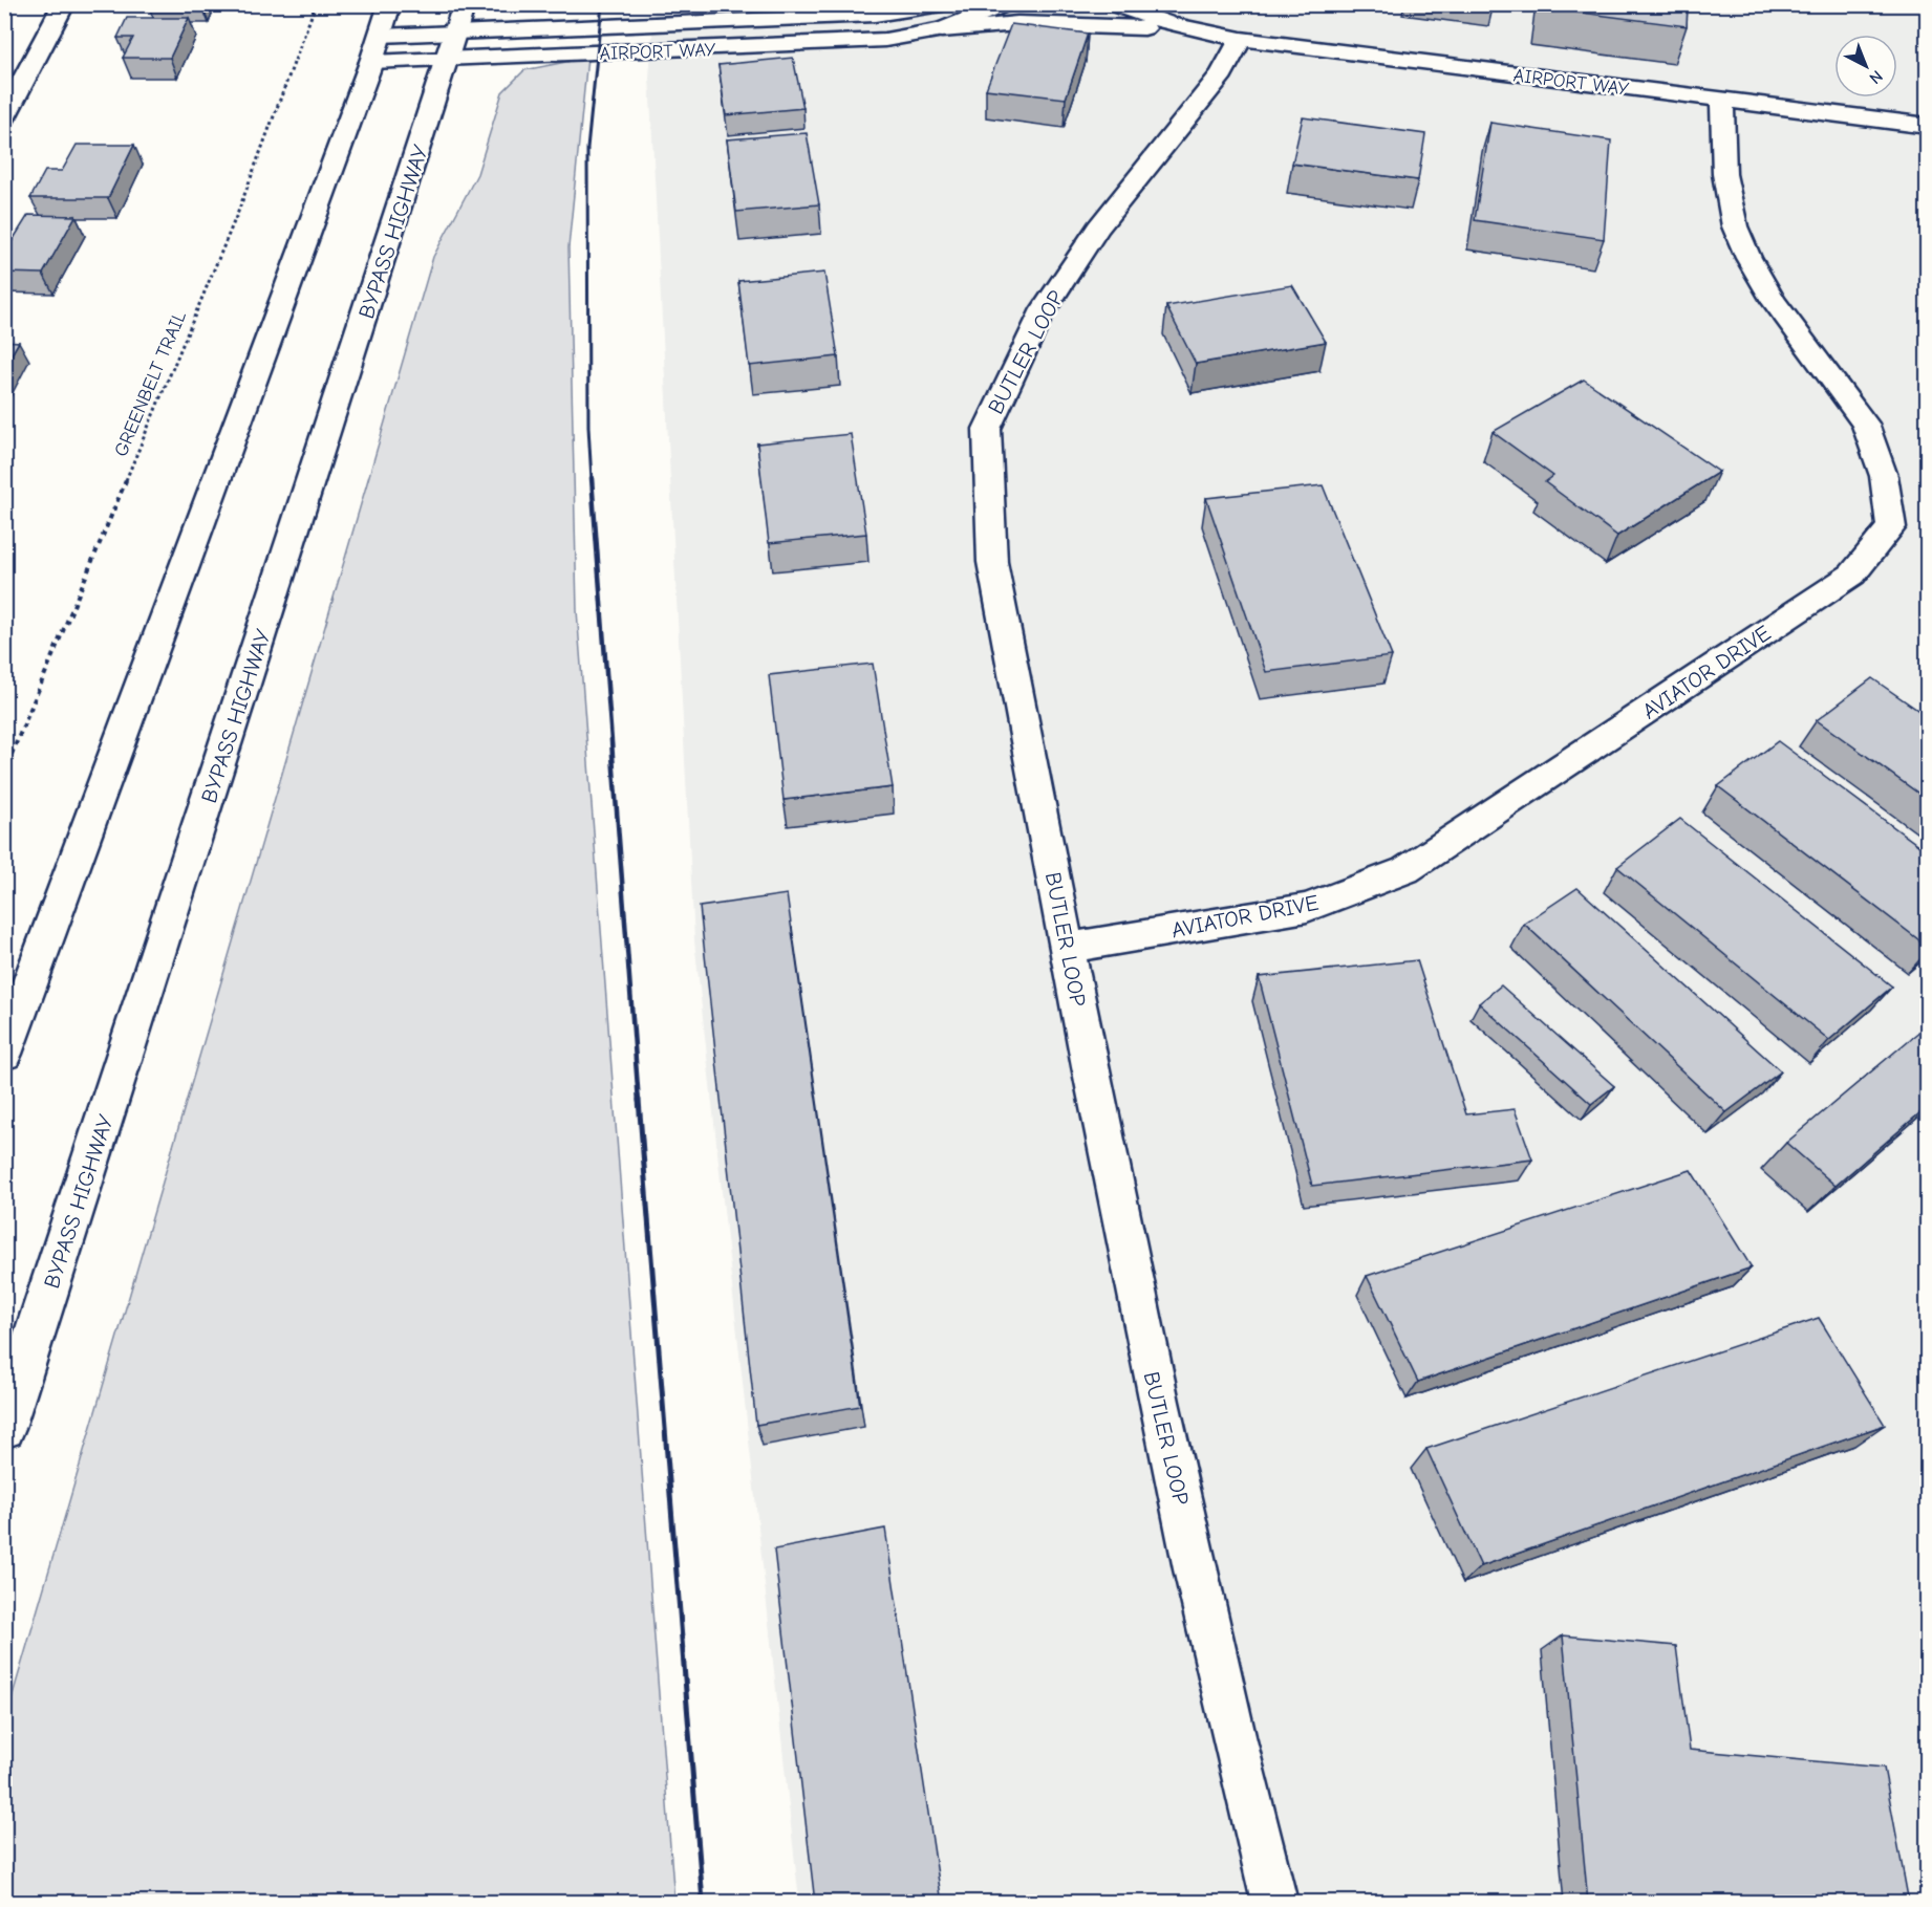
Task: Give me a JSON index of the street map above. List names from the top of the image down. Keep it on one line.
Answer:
{"streets":{"main road":["AIRPORT WAY","BYPASS HIGHWAY","BUTLER LOOP","AVIATOR DRIVE"],"path":["GREENBELT TRAIL"]},"crossings":[["AIRPORT WAY","BYPASS HIGHWAY"],["AIRPORT WAY","BUTLER LOOP"],["AIRPORT WAY","AVIATOR DRIVE"],["BUTLER LOOP","AVIATOR DRIVE"]],"north":"bottom right"}
